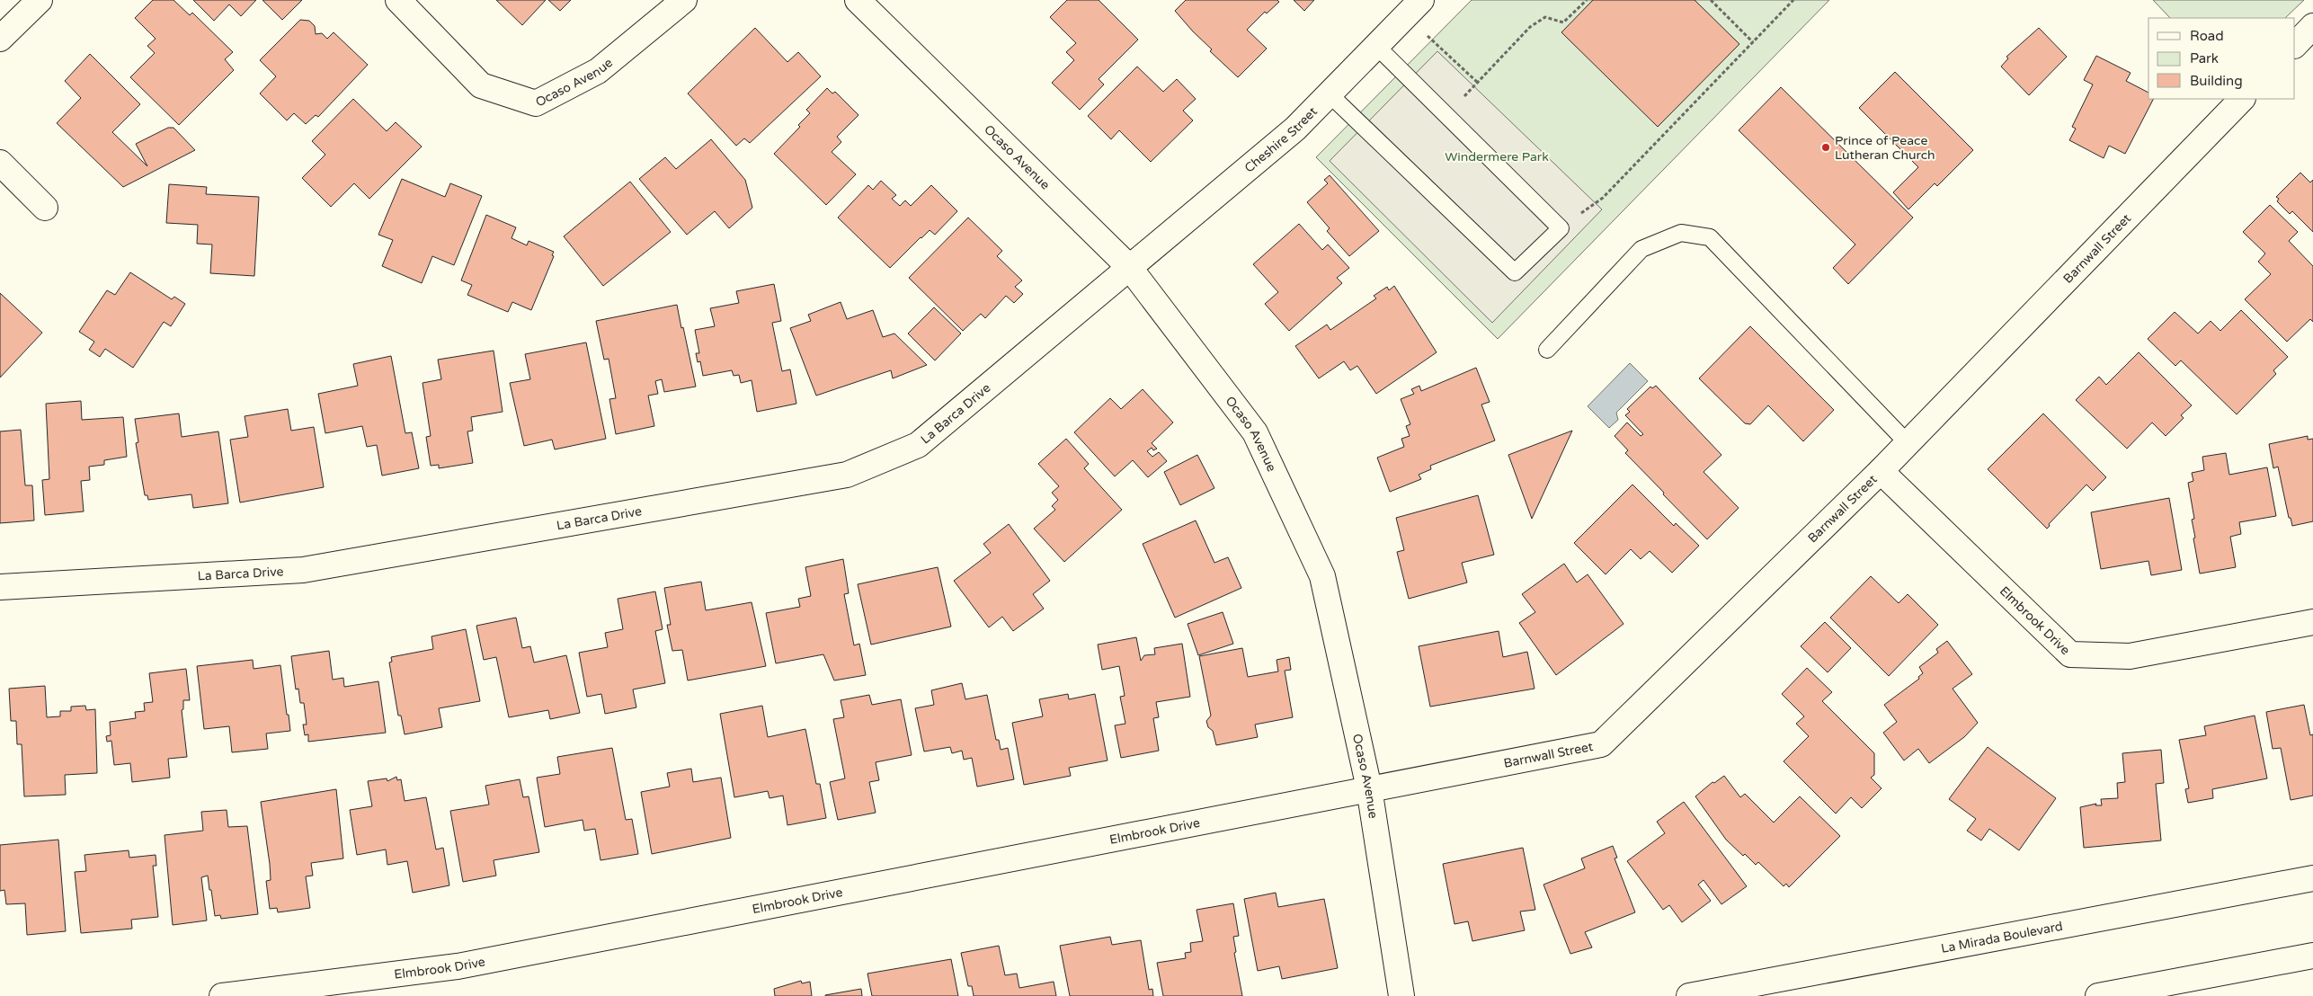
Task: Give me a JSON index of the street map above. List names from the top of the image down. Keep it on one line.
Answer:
{"streets":{"street":["Ocaso Avenue","Cheshire Street","Barnwall Street","La Barca Drive","Elmbrook Drive","La Mirada Boulevard"]},"crossings":[["Ocaso Avenue","Cheshire Street"],["Ocaso Avenue","Barnwall Street"],["Ocaso Avenue","La Barca Drive"],["Ocaso Avenue","Elmbrook Drive"],["Cheshire Street","La Barca Drive"],["Barnwall Street","Elmbrook Drive"]],"parks":["Windermere Park"],"places":["Prince of Peace Lutheran Church"],"legend":["Road","Park","Building"]}
